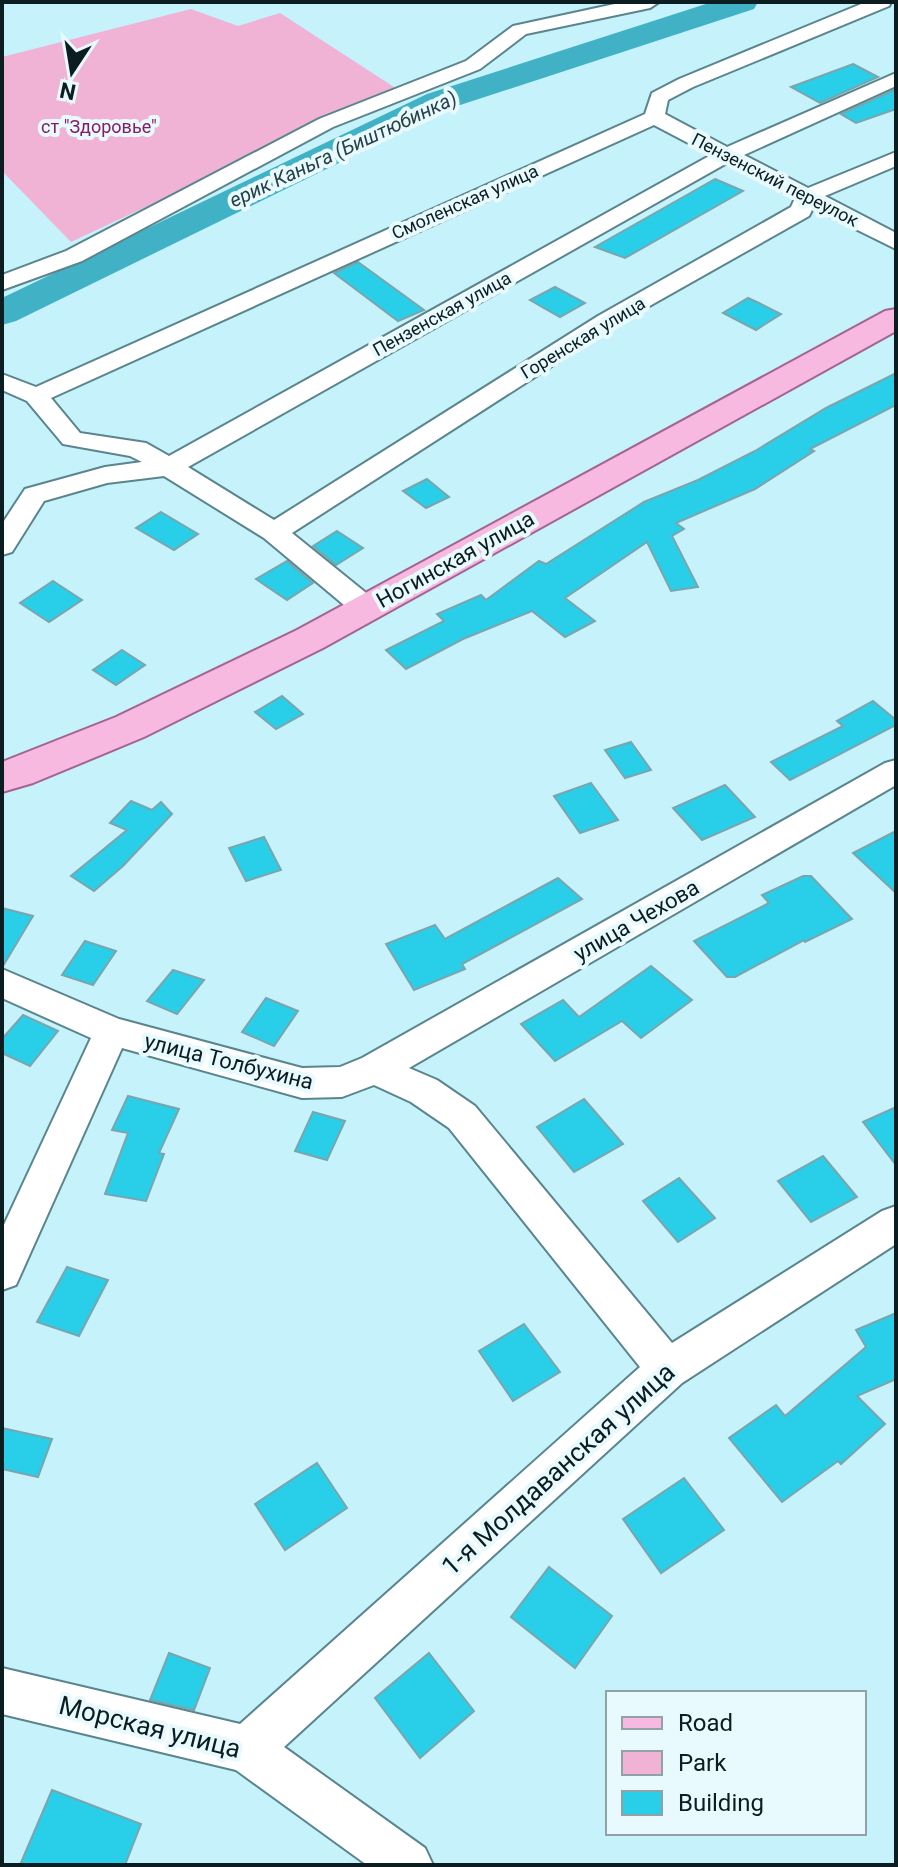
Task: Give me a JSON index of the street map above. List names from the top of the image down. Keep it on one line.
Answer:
{"streets":{"main road":["Ногинская улица"],"street":["Пензенский переулок","Смоленская улица","Пензенская улица","Горенская улица","улица Чехова","улица Толбухина","1-я Молдаванская улица","Морская улица"]},"crossings":[["Пензенский переулок","Смоленская улица"],["Пензенский переулок","Пензенская улица"],["Пензенский переулок","Горенская улица"],["улица Чехова","улица Толбухина"],["1-я Молдаванская улица","Морская улица"]],"water":["ерик Каньга (Биштюбинка)"],"parks":["ст \"Здоровье\""],"legend":["Road","Park","Building"],"north":"bottom"}
